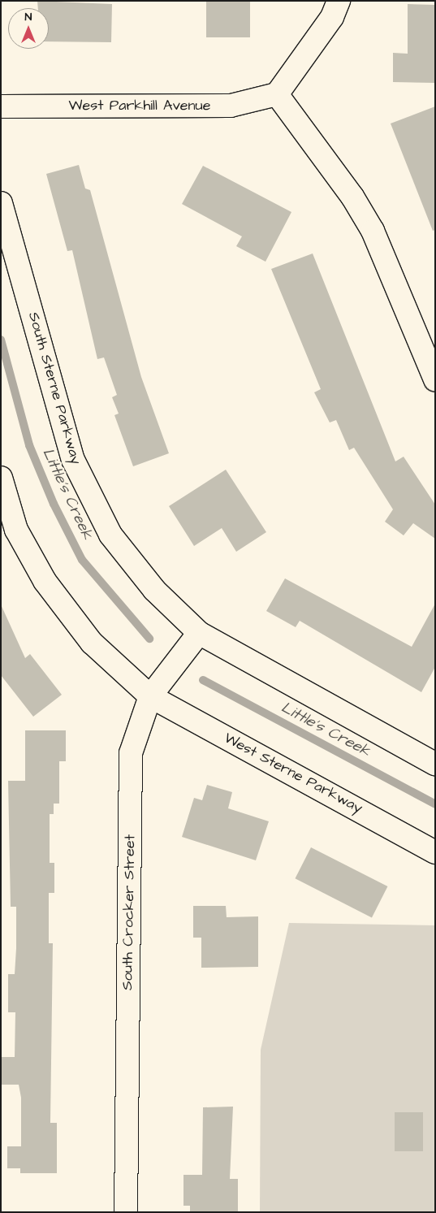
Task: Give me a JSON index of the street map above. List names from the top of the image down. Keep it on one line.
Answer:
{"streets":{"street":["West Parkhill Avenue","South Sterne Parkway","West Sterne Parkway","South Crocker Street"]},"crossings":[["South Sterne Parkway","South Crocker Street"],["West Sterne Parkway","South Crocker Street"]],"water":["Little's Creek"],"north":"top"}
